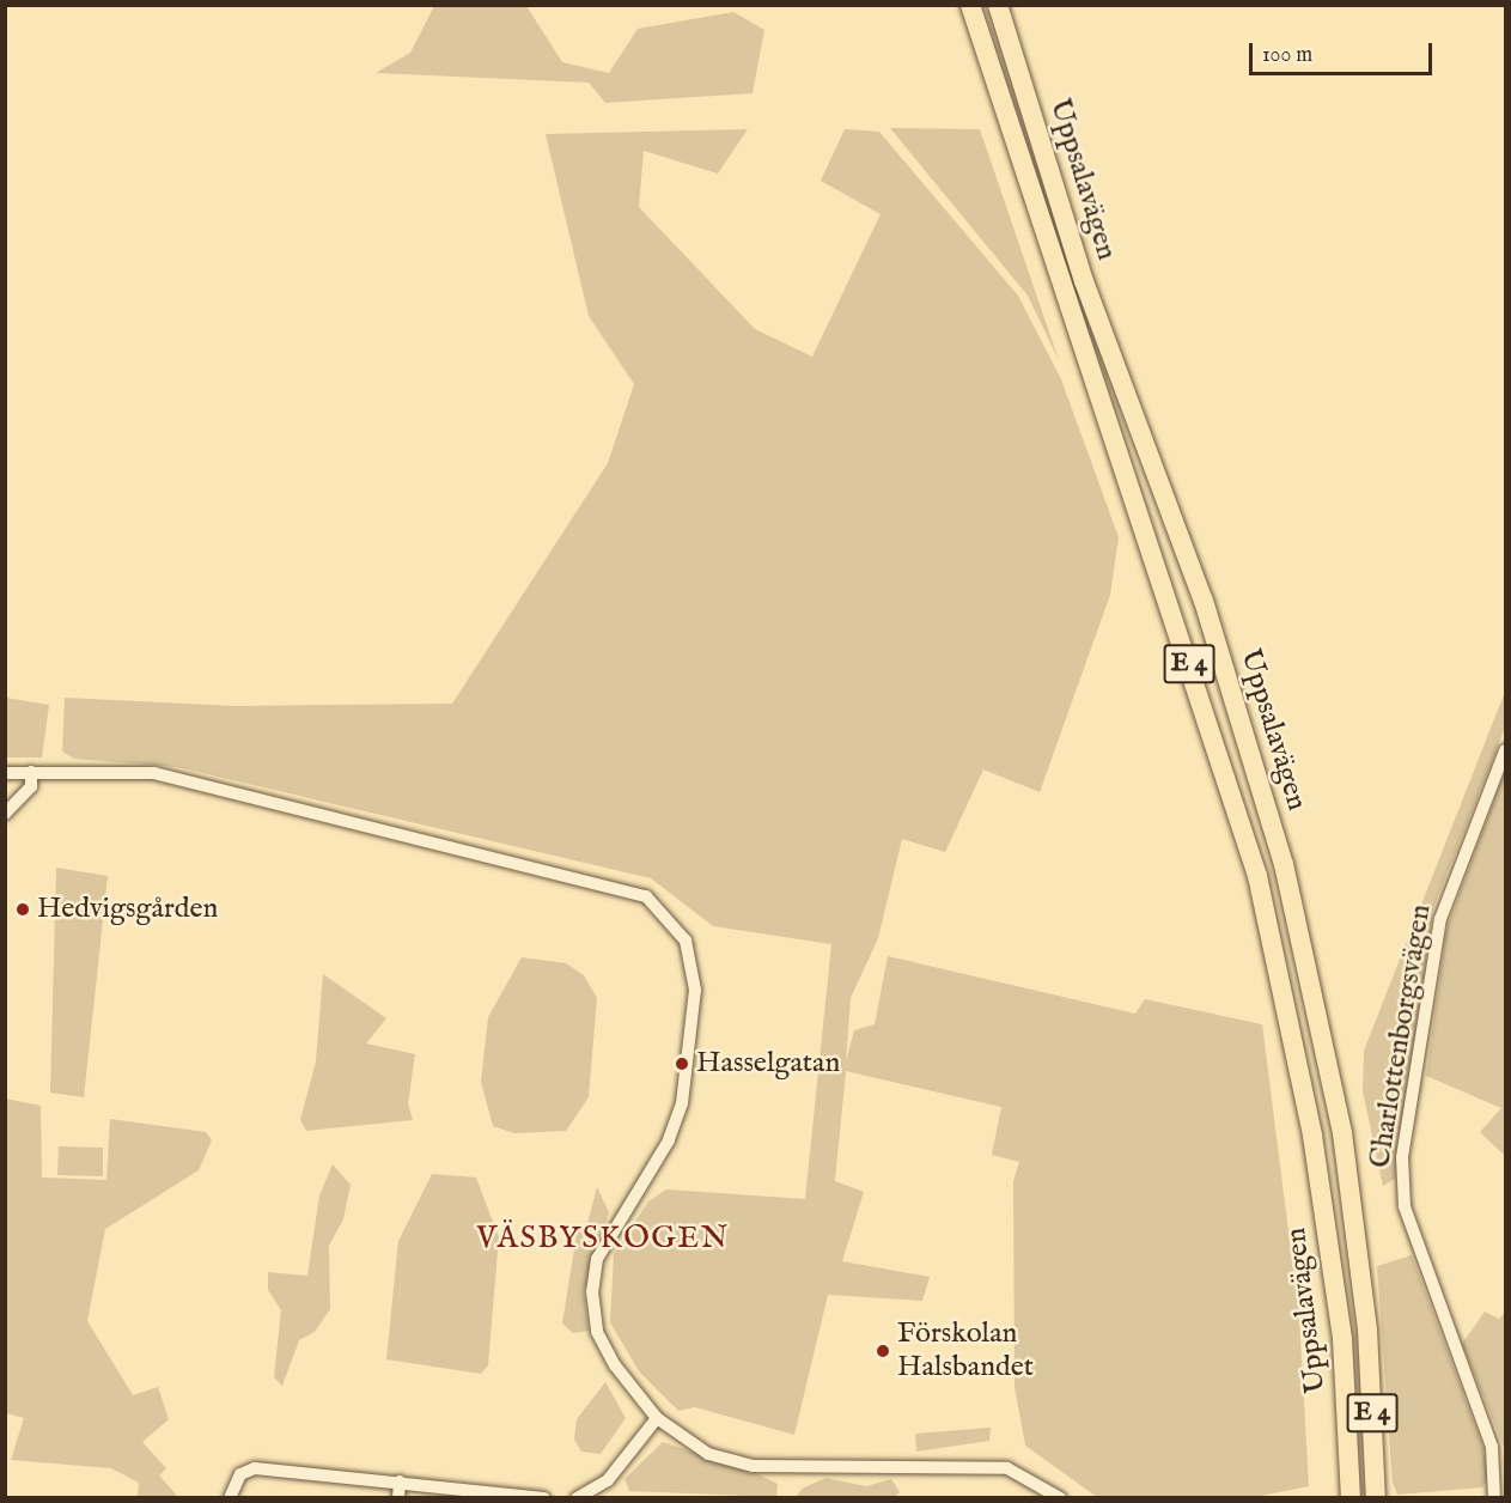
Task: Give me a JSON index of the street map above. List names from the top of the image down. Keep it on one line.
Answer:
{"streets":{"highway":["Uppsalavägen","E 4"],"street":["Charlottenborgsvägen"]},"districts":["VÄSBYSKOGEN"],"places":["Hedvigsgården","Hasselgatan","Förskolan Halsbandet"],"scale_bar":"100 m"}
